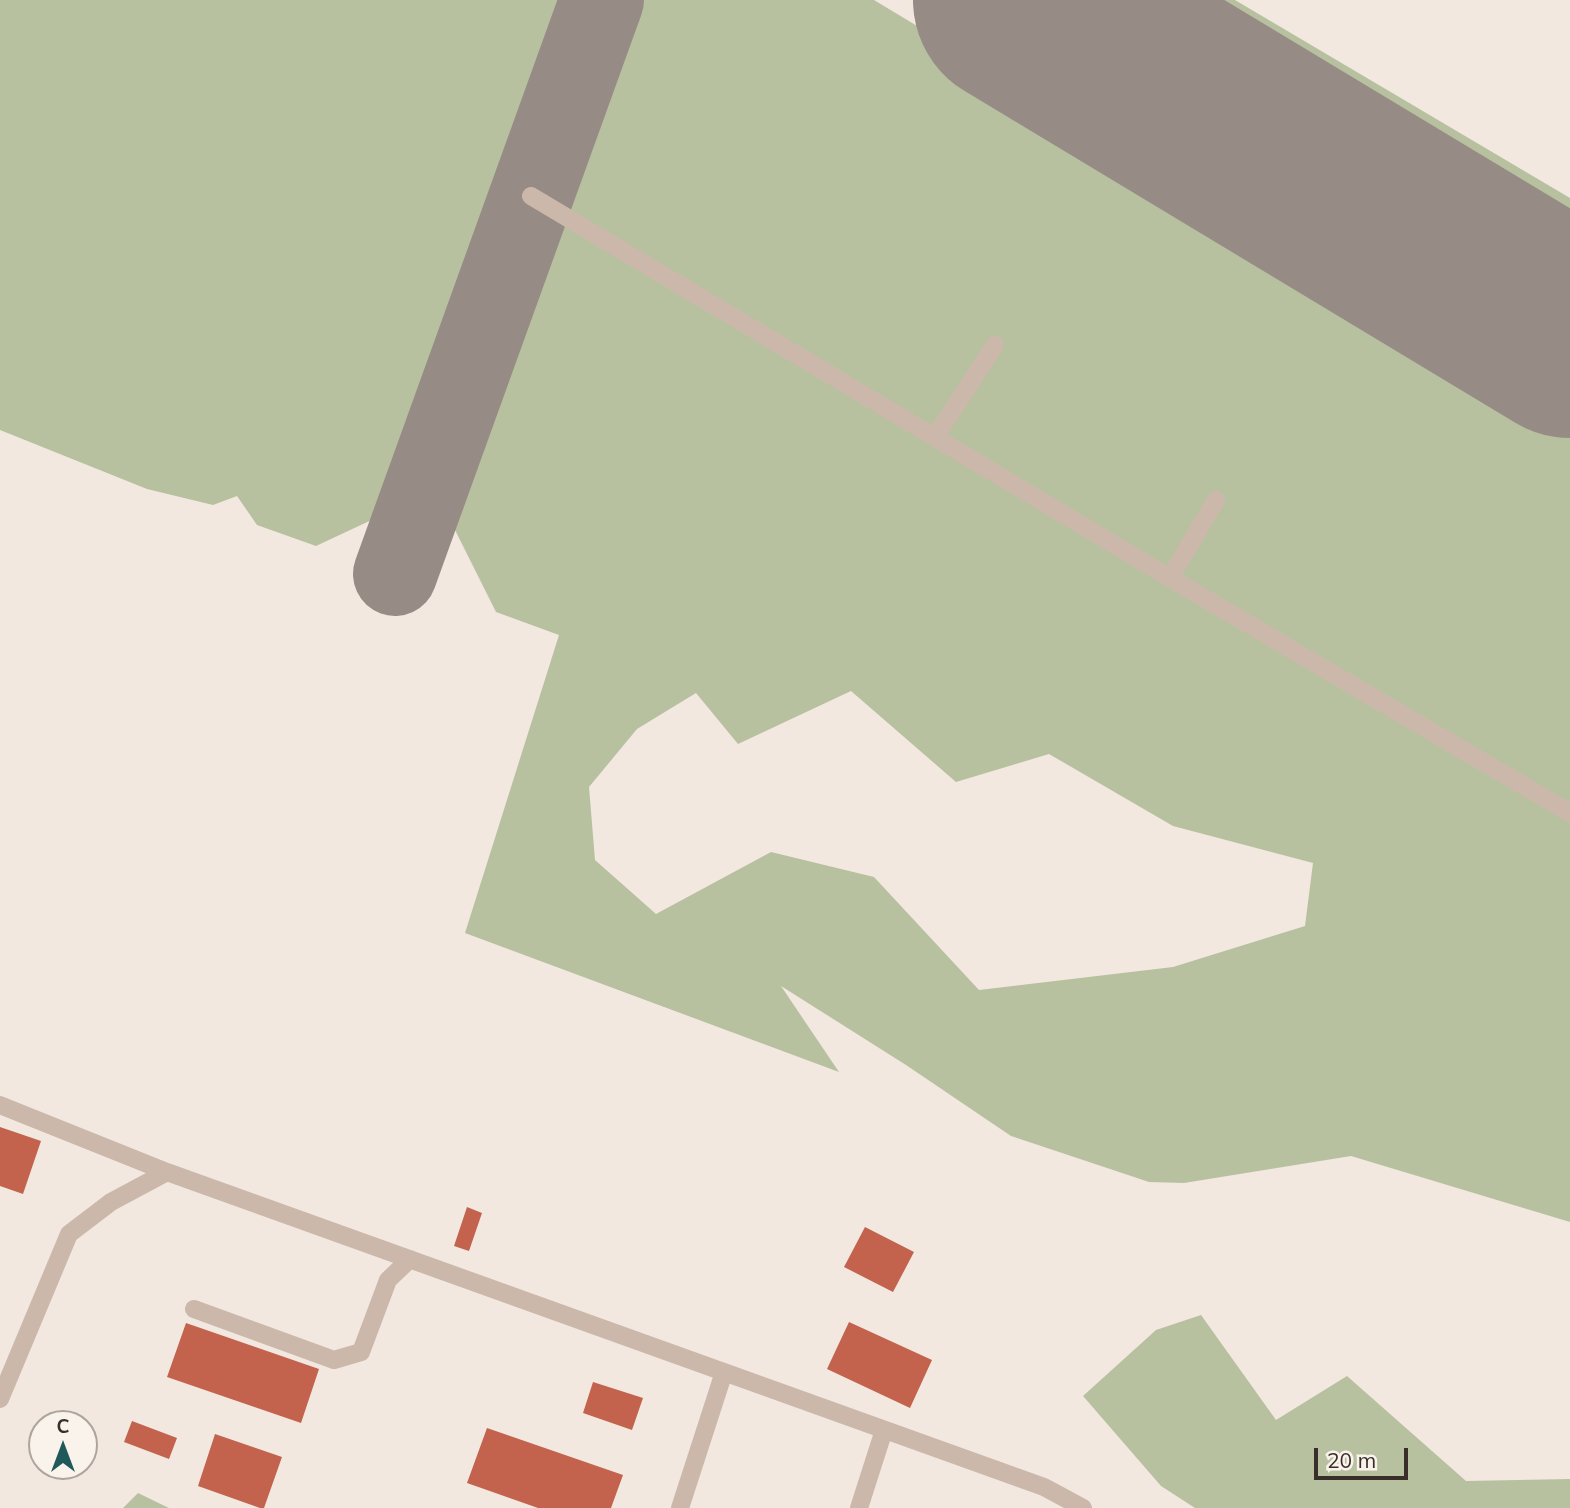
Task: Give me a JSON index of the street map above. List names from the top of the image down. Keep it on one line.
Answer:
{"scale_bar":"20 m","north":"top"}
